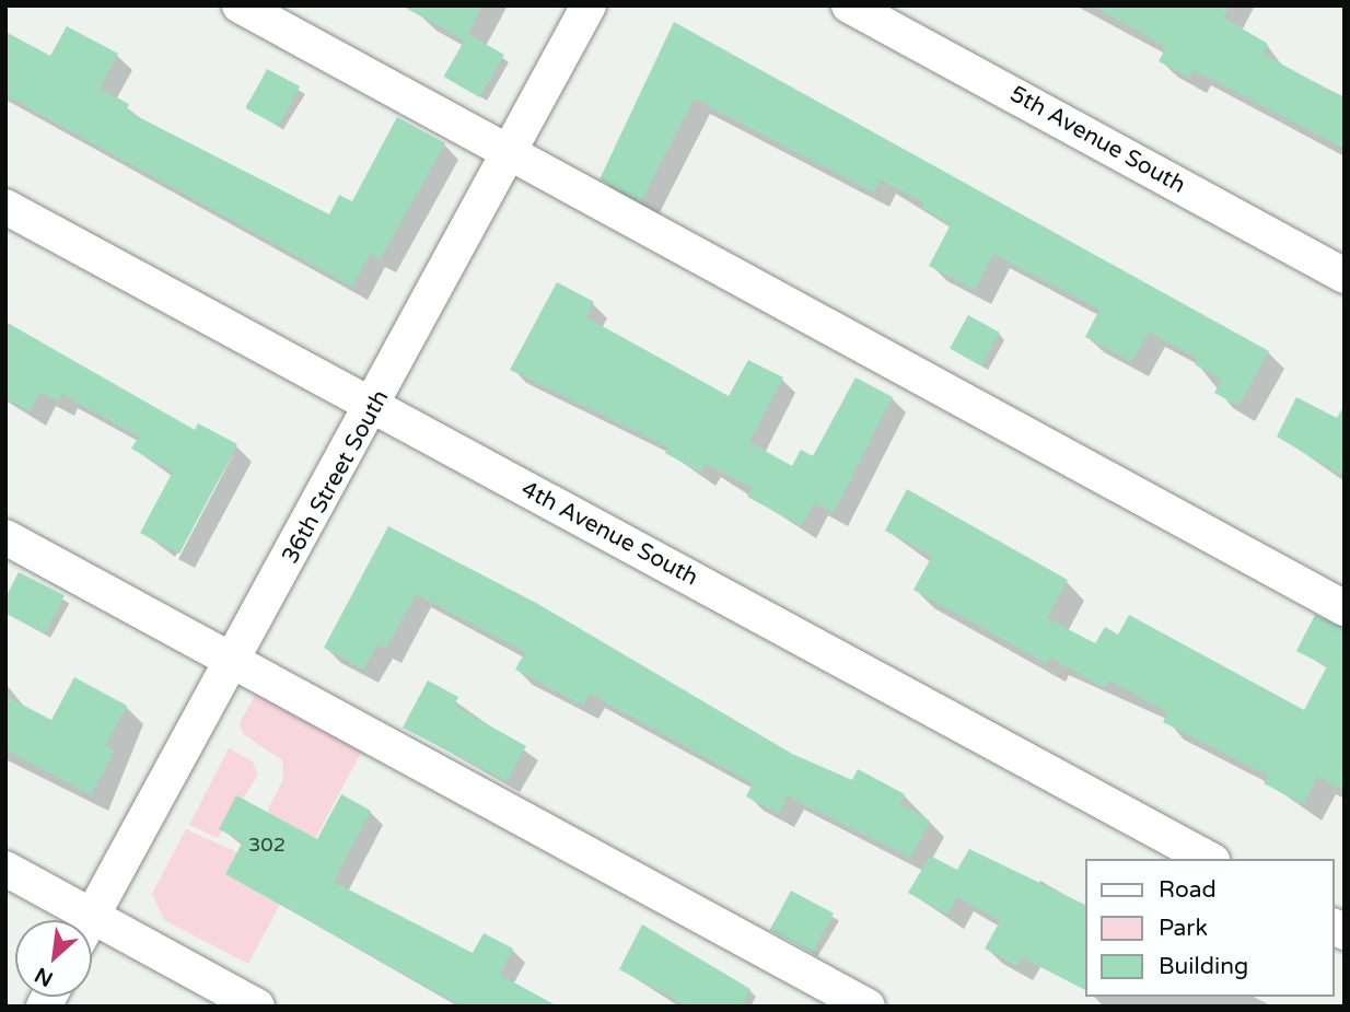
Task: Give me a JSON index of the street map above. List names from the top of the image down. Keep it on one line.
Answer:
{"streets":{"street":["5th Avenue South","36th Street South","4th Avenue South"]},"crossings":[["36th Street South","4th Avenue South"]],"house_numbers":["302"],"legend":["Road","Park","Building"],"north":"bottom left"}
